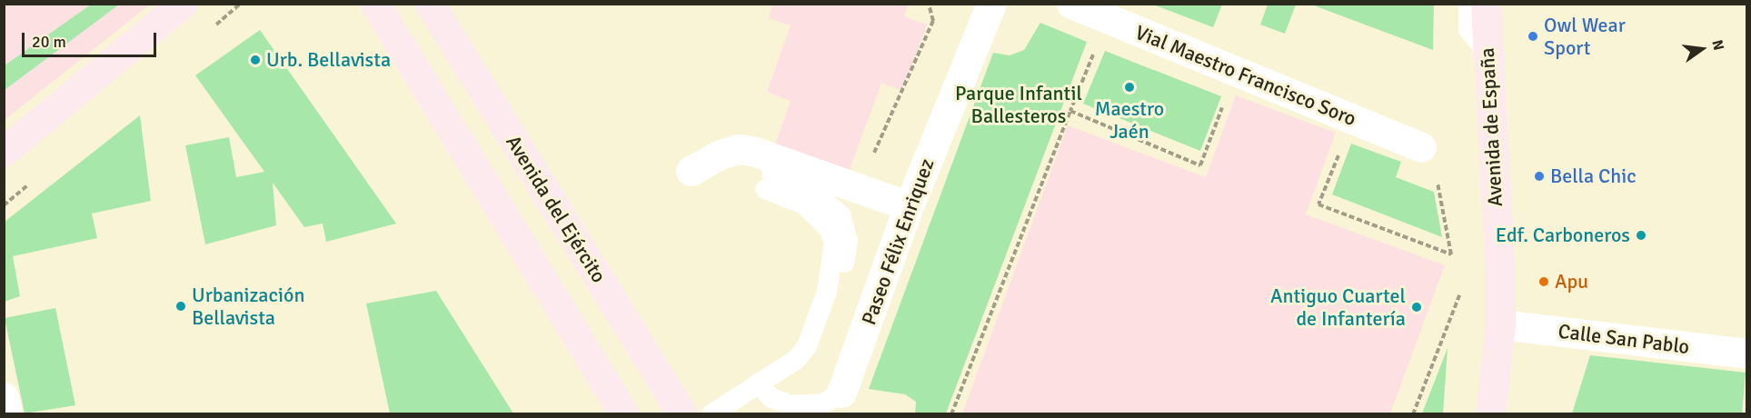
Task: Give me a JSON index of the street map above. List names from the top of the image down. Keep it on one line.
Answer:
{"streets":{"main road":["Avenida de España","Avenida del Ejército"],"street":["Vial Maestro Francisco Soro","Paseo Félix Enriquez","Calle San Pablo"]},"crossings":[["Avenida de España","Calle San Pablo"]],"parks":["Parque Infantil Ballesteros"],"places":["Owl Wear Sport","Urb. Bellavista","Maestro Jaén","Bella Chic","Edf. Carboneros","Apu","Urbanización Bellavista","Antiguo Cuartel de Infantería"],"scale_bar":"20 m","north":"right"}
